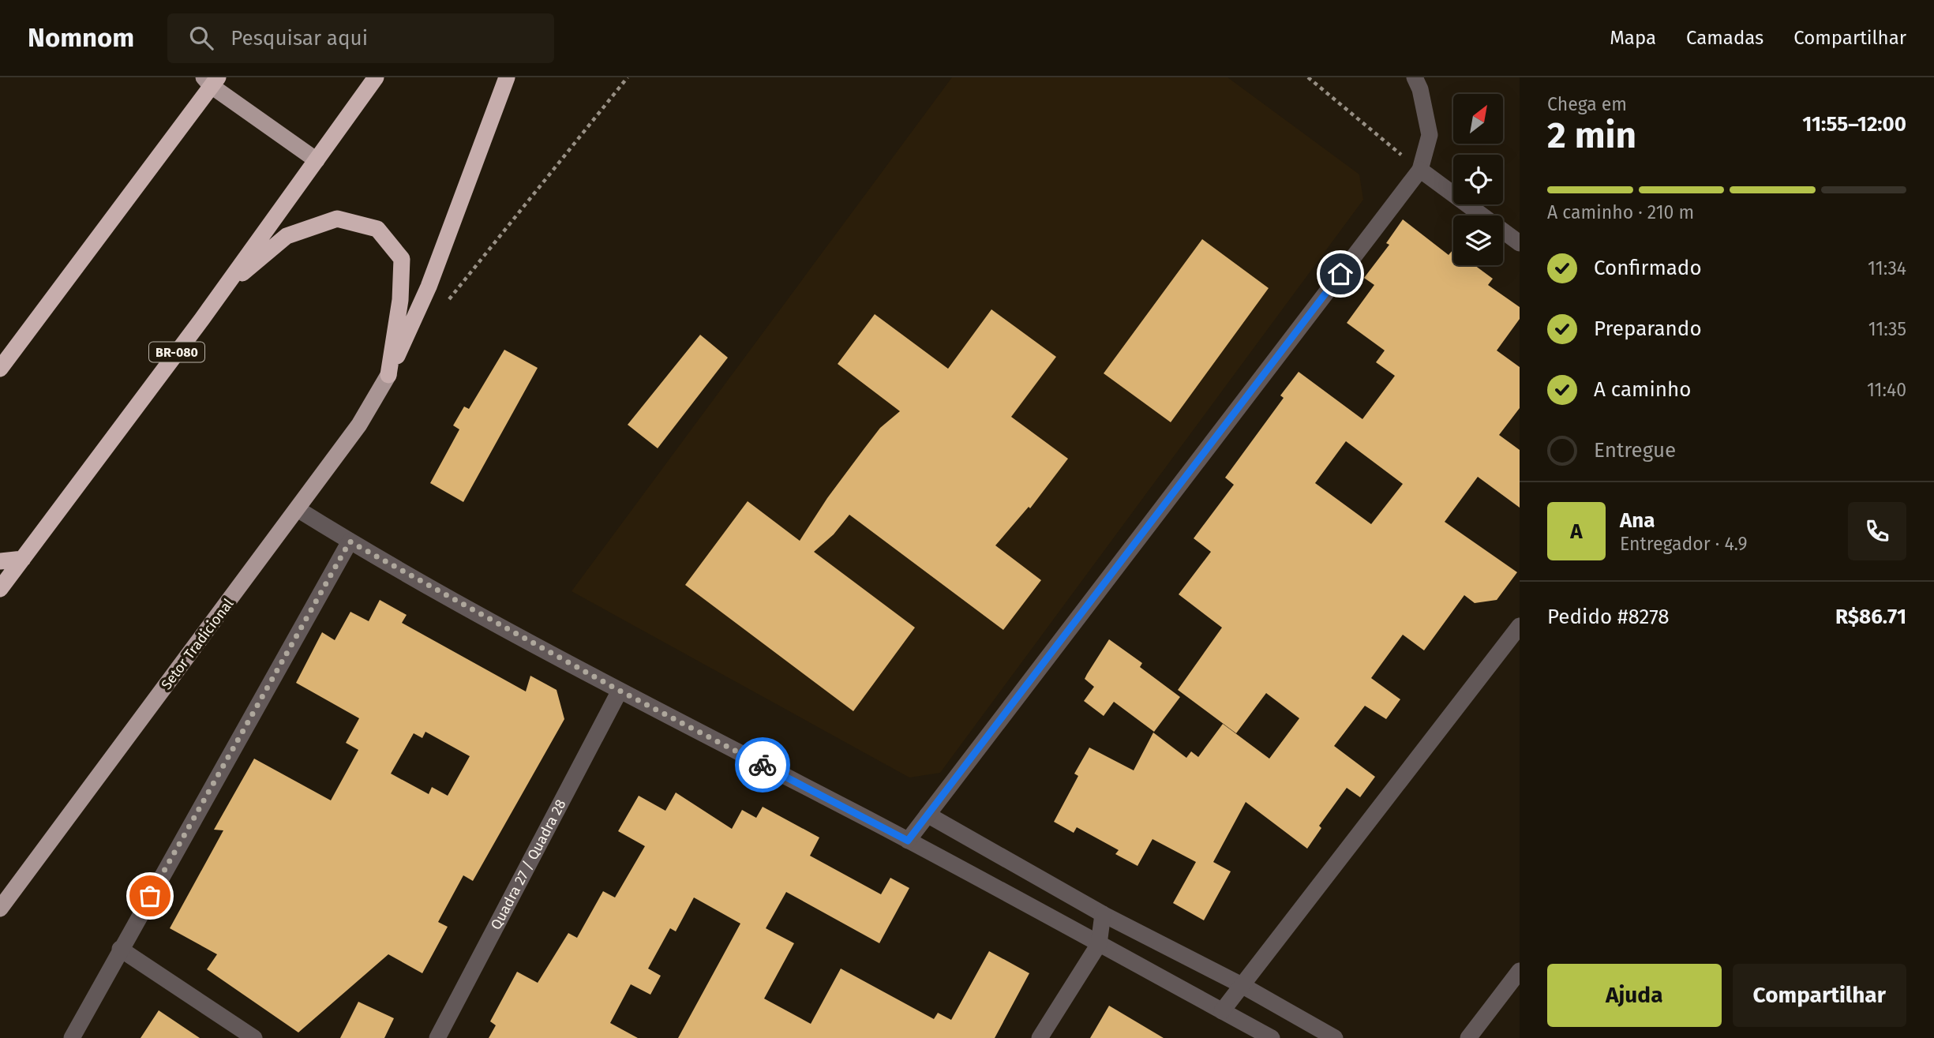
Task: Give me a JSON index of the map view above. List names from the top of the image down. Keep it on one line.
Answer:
{"streets":{"highway":["BR-080"],"main road":["Setor Tradicional"],"street":["Quadra 27 / Quadra 28"]},"north":"top right","page":{"header":"Nomnom","search":"Pesquisar aqui","nav":["Mapa","Camadas","Compartilhar"],"heading":["2 min","Chega em","11:55–12:00"],"panel":["Ana","Entregador · 4.9","Pedido #8278","R$86.71"],"bar":"A caminho · 210 m","list":[["Confirmado","11:34"],["Preparando","11:35"],["A caminho","11:40"],"Entregue"],"round":"A","buttons":["Ajuda","Compartilhar"]}}
